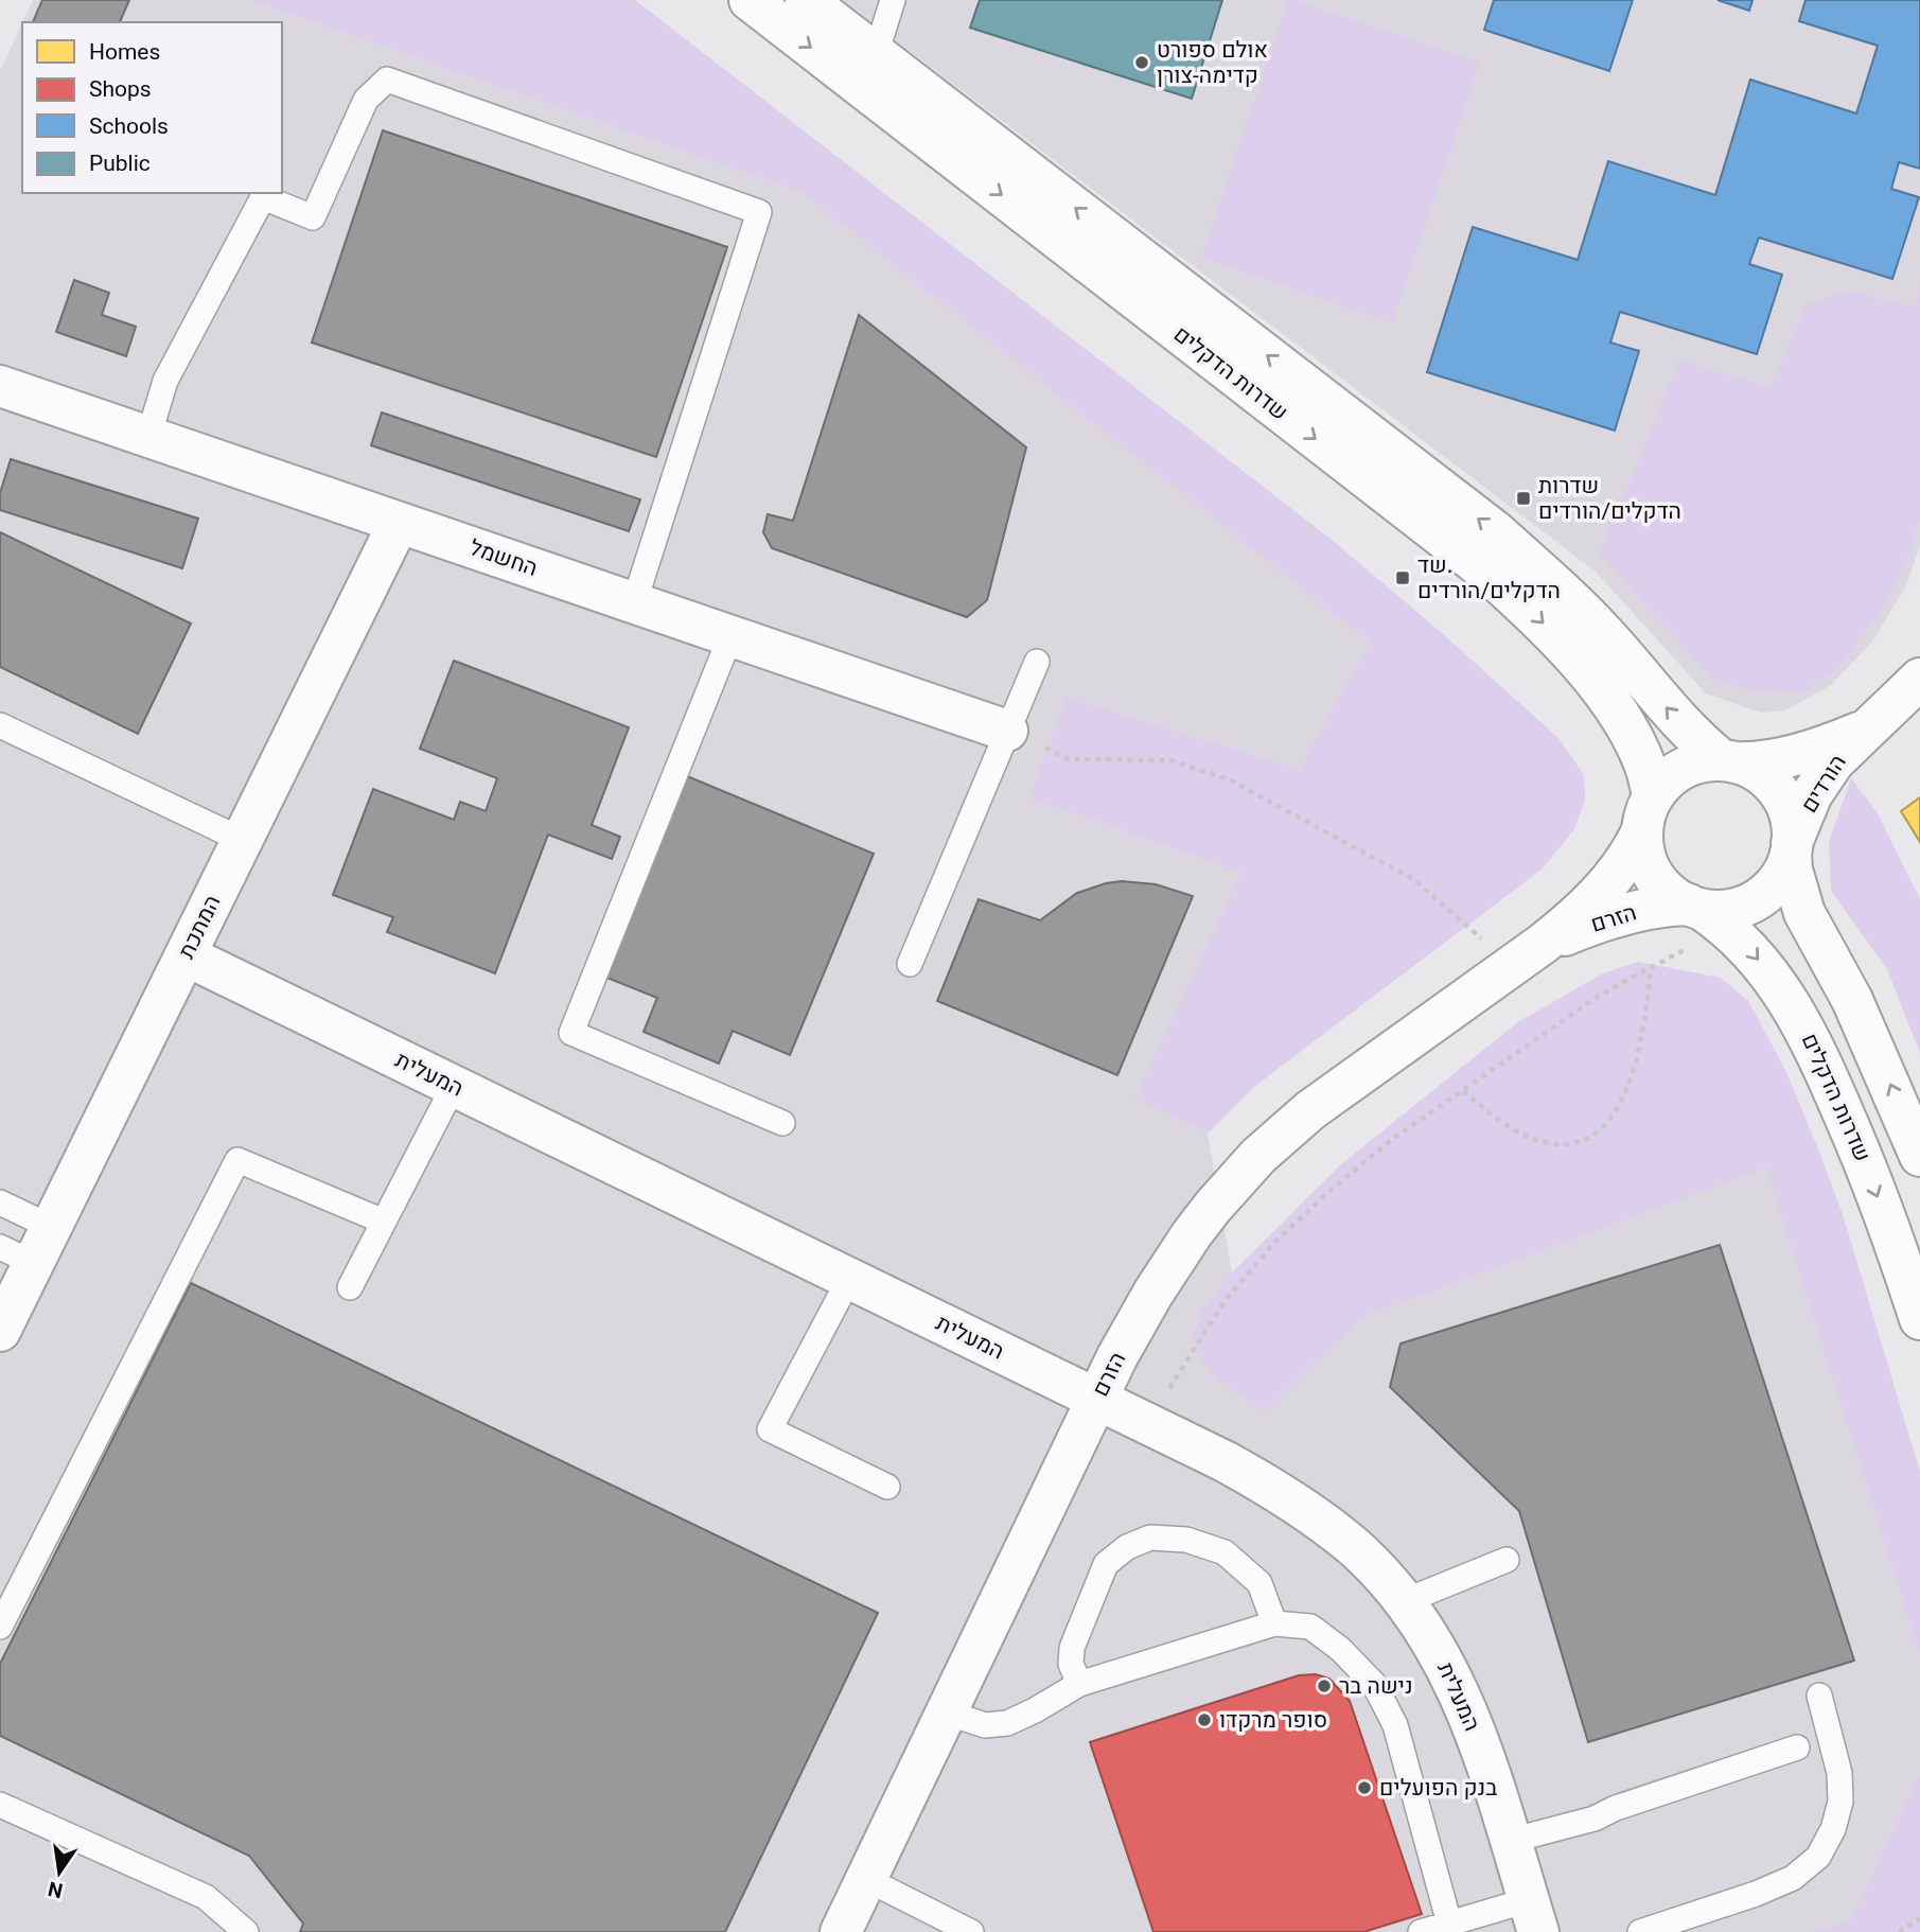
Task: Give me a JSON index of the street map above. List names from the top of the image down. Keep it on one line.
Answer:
{"streets":{"street":["שדרות הדקלים","החשמל","הורדים","הזרם","המתכת","המעלית"]},"crossings":[["שדרות הדקלים","הורדים"],["שדרות הדקלים","הזרם"],["החשמל","המתכת"],["הורדים","הזרם"],["הזרם","המעלית"],["המתכת","המעלית"]],"places":{"other":["אולם ספורט קדימה-צורן","נישה בר","סופר מרקדו","בנק הפועלים"],"transit":["שדרות הדקלים/הורדים","שד. הדקלים/הורדים"]},"legend":["Homes","Shops","Schools","Public"],"north":"bottom"}
